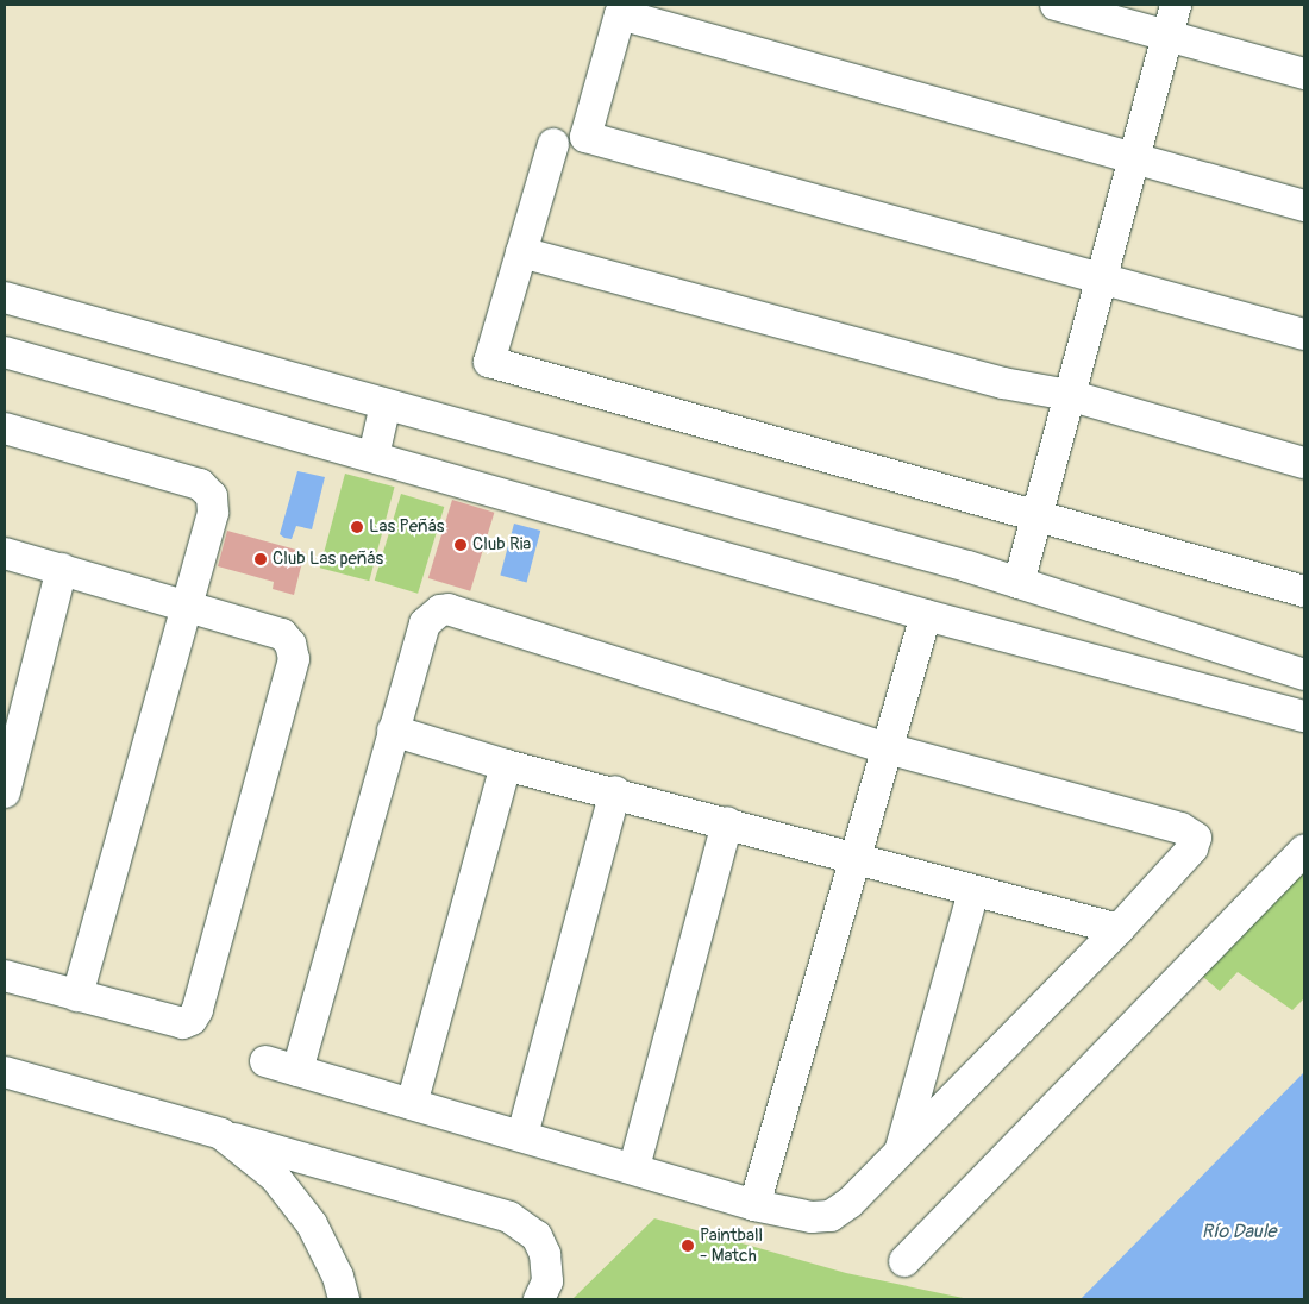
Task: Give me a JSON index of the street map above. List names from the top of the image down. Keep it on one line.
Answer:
{"water":["Río Daule"],"places":["Las Peñás","Club Ria","Club Las peñás","Paintball - Match"]}
